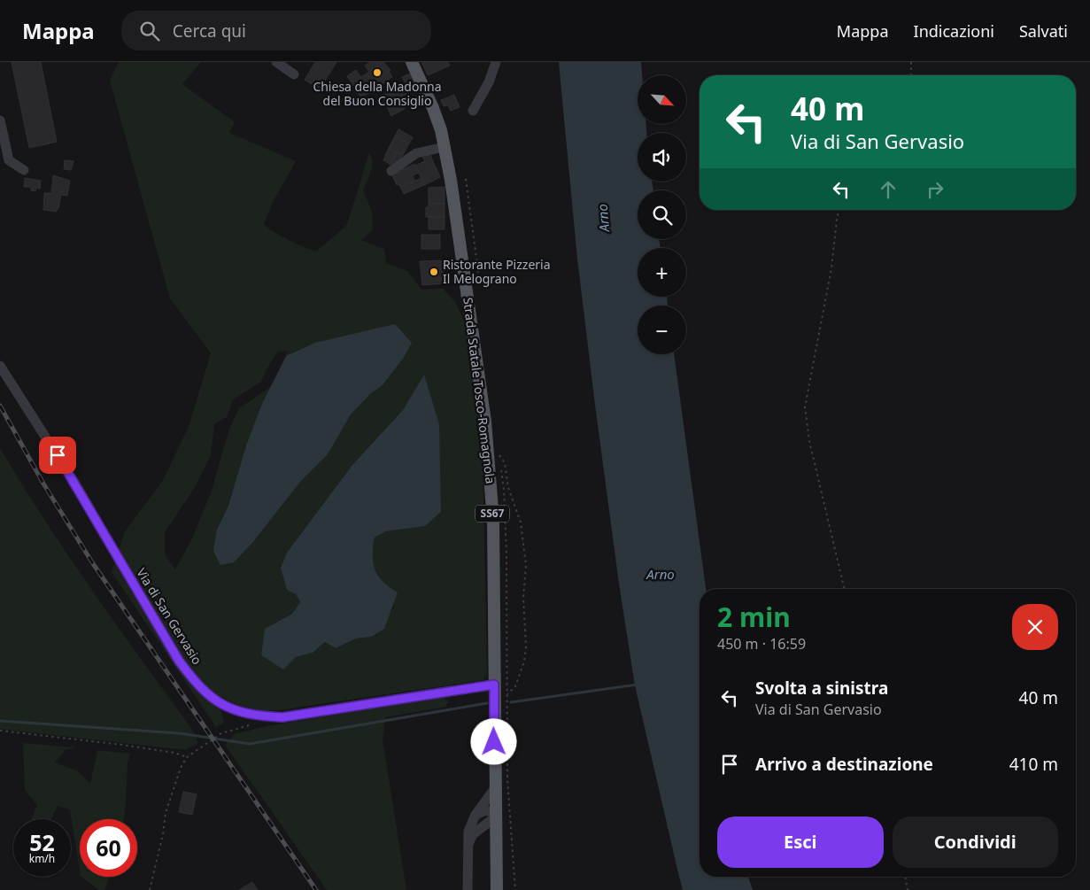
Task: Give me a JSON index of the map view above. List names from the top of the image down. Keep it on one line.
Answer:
{"streets":{"main road":["Strada Statale Tosco-Romagnola","SS67"],"street":["Via di San Gervasio"]},"crossings":[["Strada Statale Tosco-Romagnola","Via di San Gervasio"]],"water":["Arno"],"places":["Chiesa della Madonna del Buon Consiglio","Ristorante Pizzeria Il Melograno"],"north":"bottom right","page":{"header":"Mappa","search":"Cerca qui","nav":["Mappa","Indicazioni","Salvati"],"map_buttons":["+","−"],"turn":["40 m","Via di San Gervasio"],"heading":["2 min","450 m · 16:59"],"list":[{"name":"Svolta a sinistra","note":"Via di San Gervasio","value":"40 m"},{"name":"Arrivo a destinazione","value":"410 m"}],"buttons":["Esci","Condividi"],"speed":"52 km/h","limit":"60"}}
